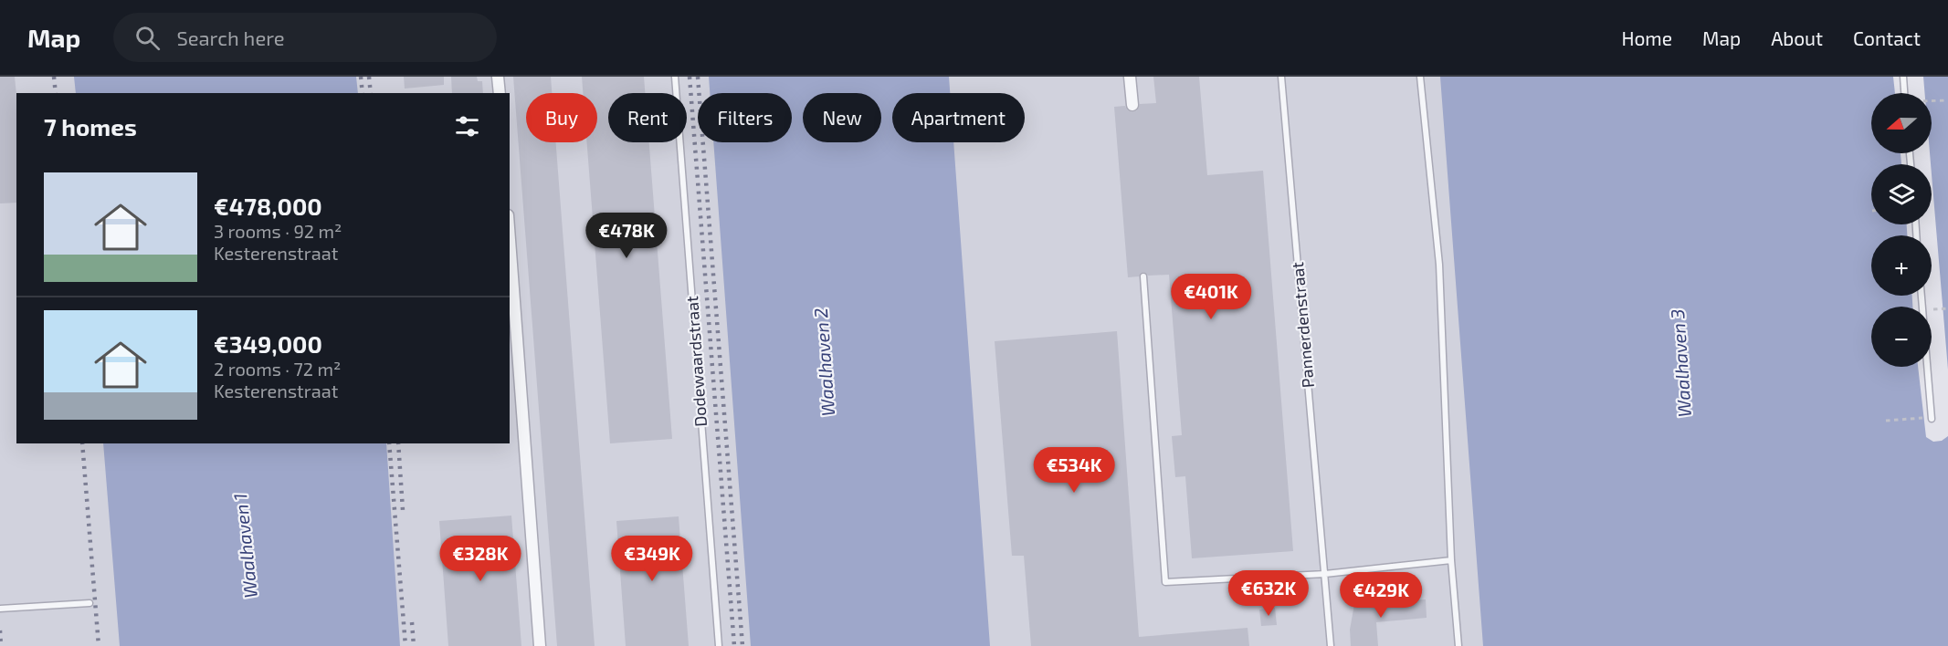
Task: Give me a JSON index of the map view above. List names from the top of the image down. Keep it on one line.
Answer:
{"streets":{"lane":["Pannerdenstraat","Dodewaardstraat"]},"water":["Waalhaven 2","Waalhaven 3","Waalhaven 1"],"north":"left","page":{"header":"Map","search":"Search here","nav":["Home","Map","About","Contact"],"map_buttons":["+","−"],"chip":["Buy","Rent","Filters","New","Apartment"],"heading":"7 homes","list":[{"name":"€478,000","note":"3 rooms · 92 m² · Kesterenstraat"},{"name":"€349,000","note":"2 rooms · 72 m² · Kesterenstraat"}],"price":["€478K","€401K","€534K","€328K","€349K","€632K","€429K"]}}
